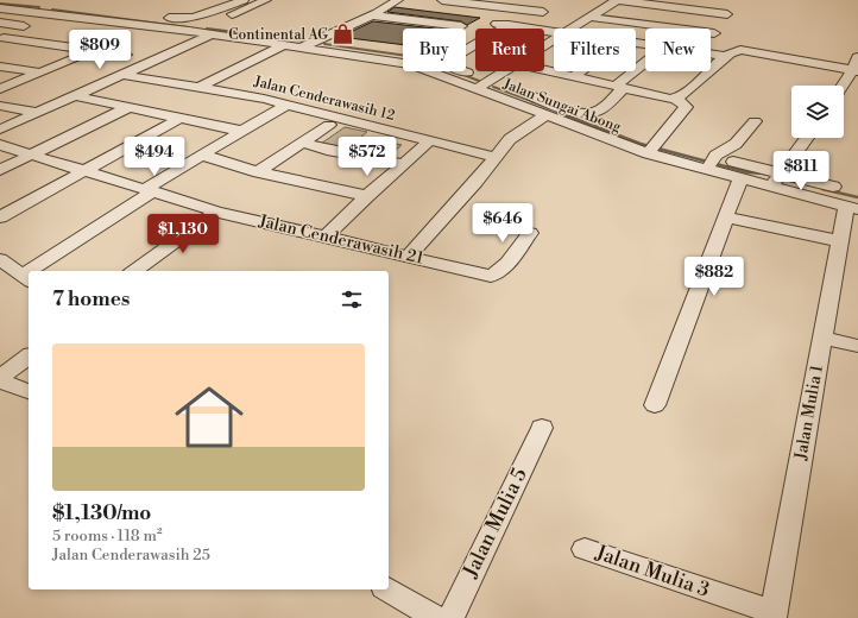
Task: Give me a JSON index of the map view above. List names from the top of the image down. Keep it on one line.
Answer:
{"streets":{"street":["Jalan Cenderawasih 12","Jalan Sungai Abong","Jalan Cenderawasih 21","Jalan Mulia 1","Jalan Mulia 5","Jalan Mulia 3"]},"crossings":[["Jalan Cenderawasih 12","Jalan Sungai Abong"],["Jalan Sungai Abong","Jalan Mulia 1"],["Jalan Mulia 1","Jalan Mulia 3"]],"places":{"shop":["Continental AG"]},"page":{"chip":["Buy","Rent","Filters","New"],"price":["$809","$494","$572","$811","$646","$1,130","$882"],"heading":"7 homes","list":[{"name":"$1,130/mo","note":"5 rooms · 118 m² · Jalan Cenderawasih 25"}]}}
